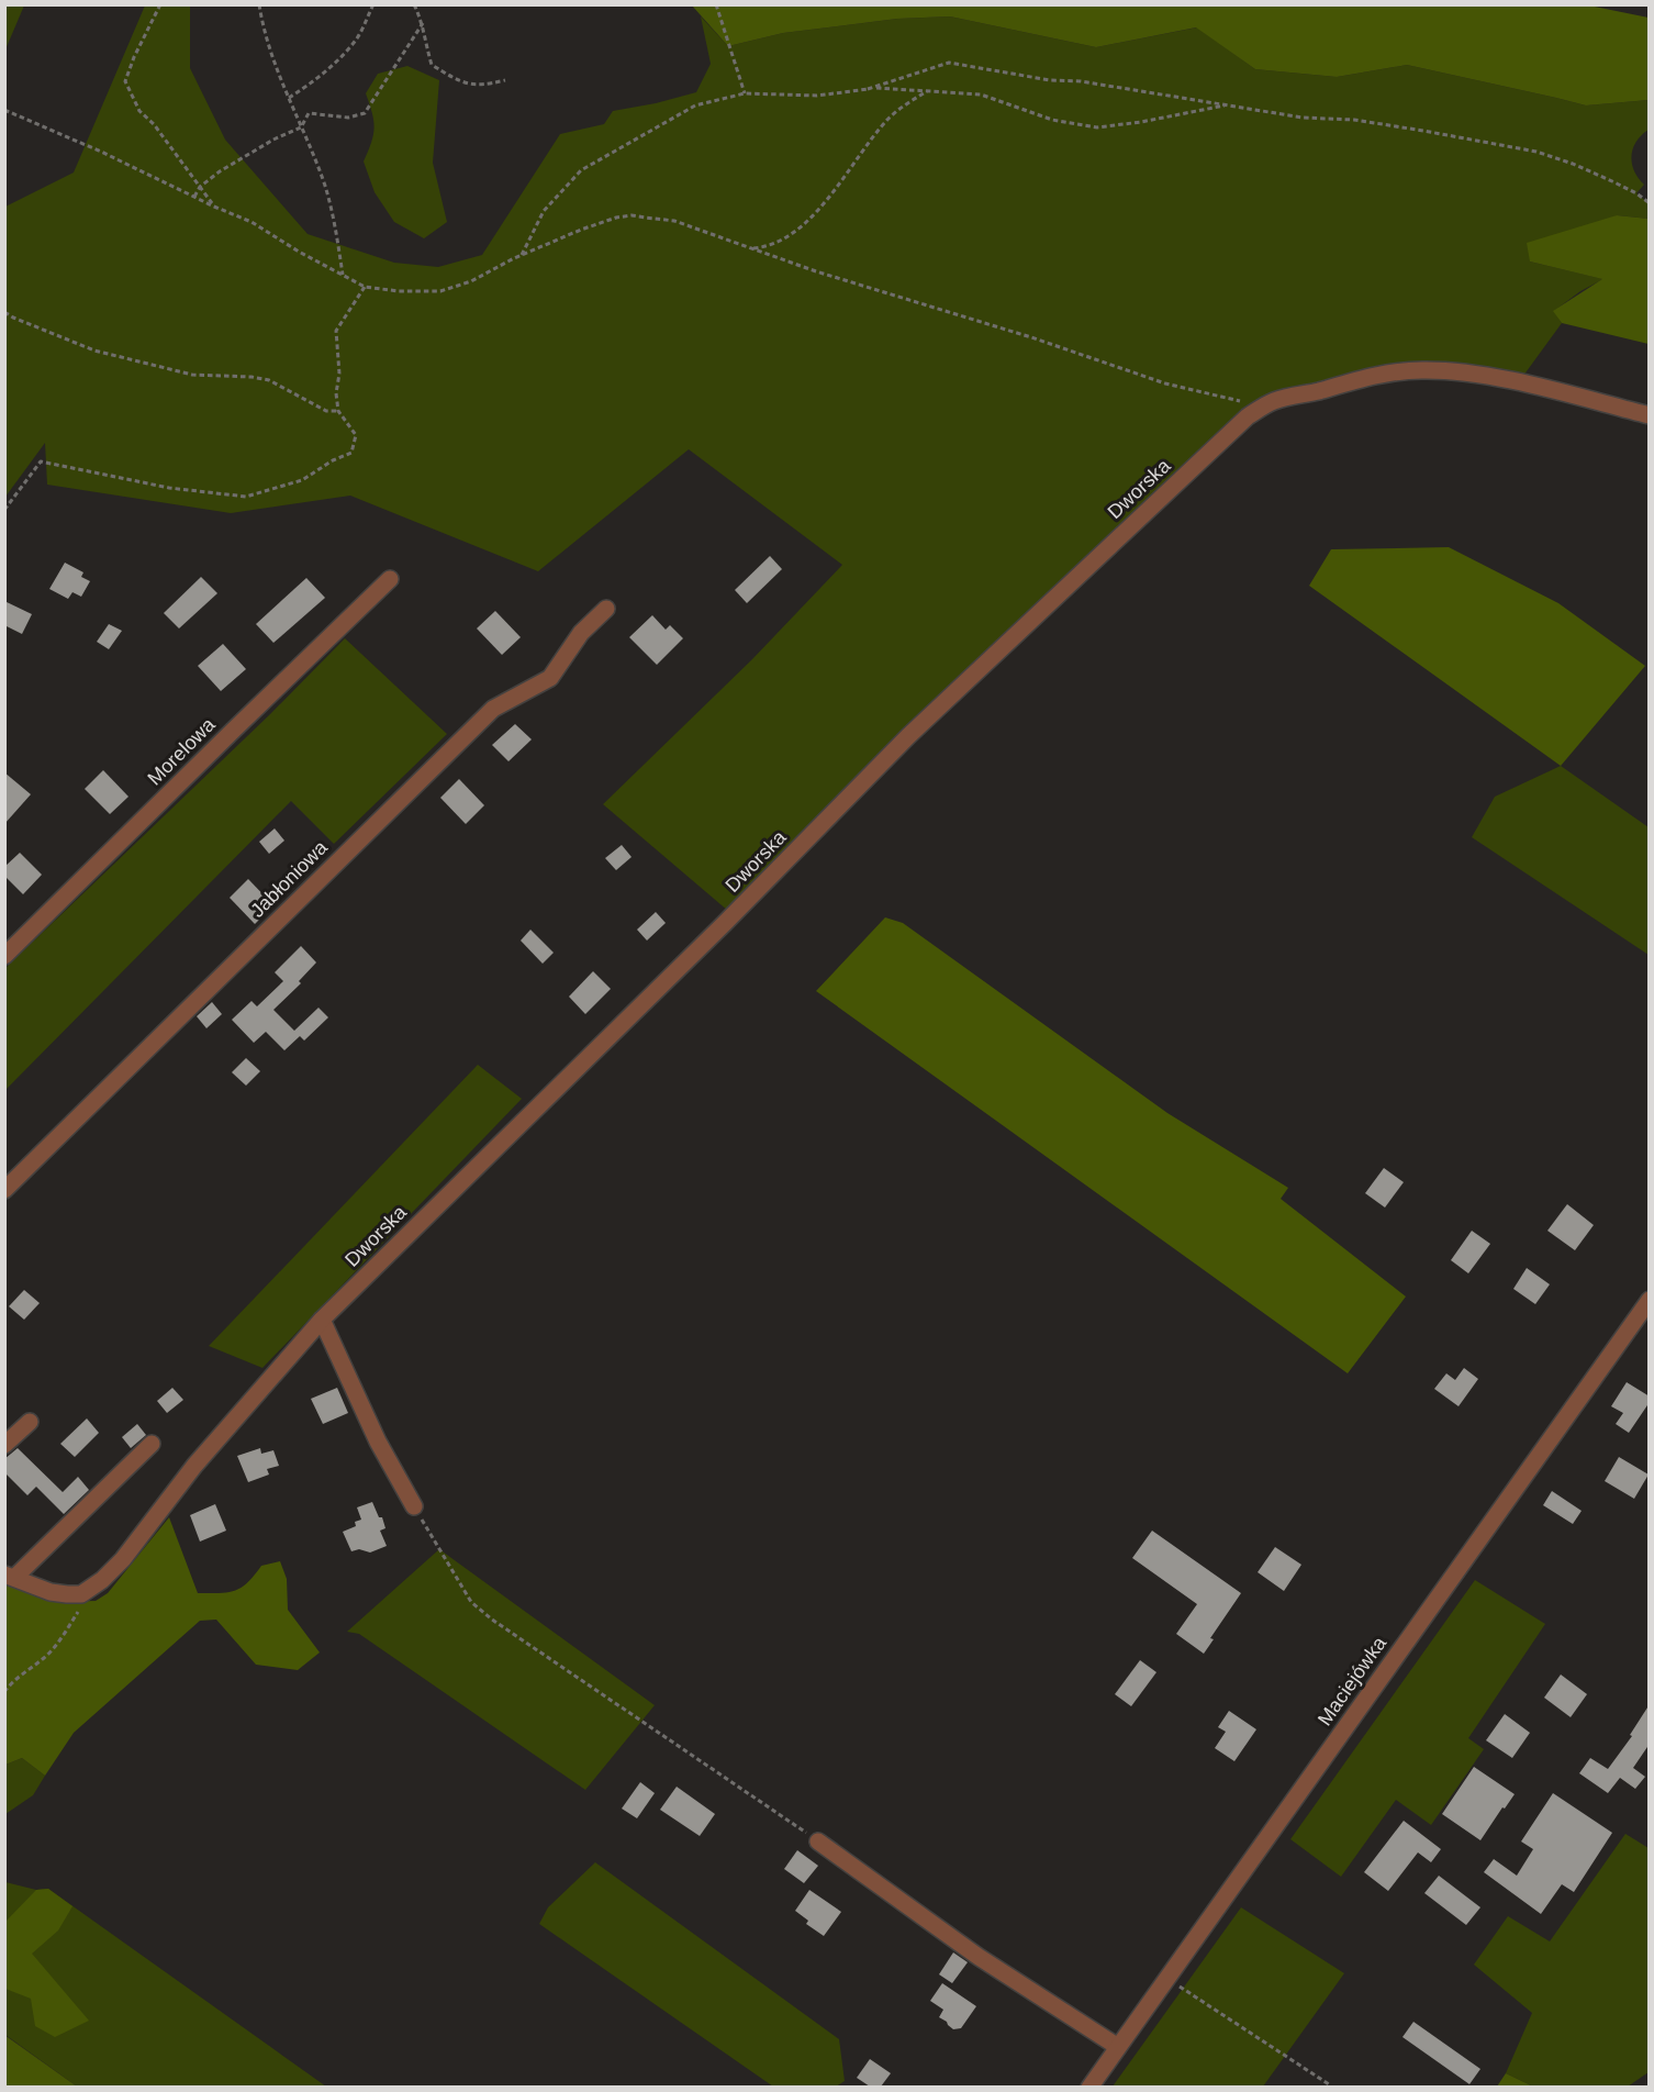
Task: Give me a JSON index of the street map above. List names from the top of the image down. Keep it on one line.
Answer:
{"streets":{"street":["Dworska","Morelowa","Jabłoniowa","Maciejówka"]}}
